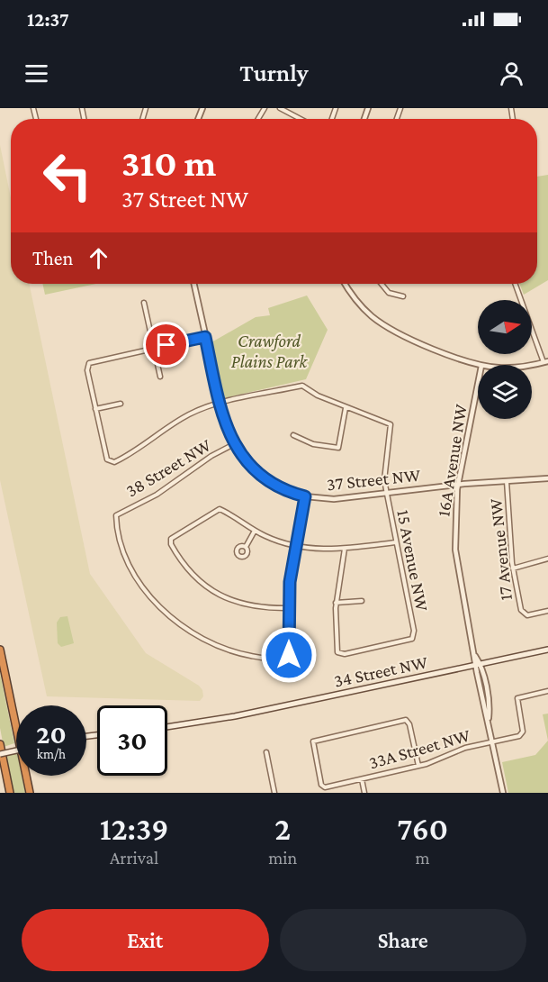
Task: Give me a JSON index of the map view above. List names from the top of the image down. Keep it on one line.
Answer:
{"streets":{"main road":["34 Street NW"],"street":["16A Avenue NW","38 Street NW","37 Street NW","17 Avenue NW","15 Avenue NW","33A Street NW"]},"crossings":[["16A Avenue NW","37 Street NW"],["16A Avenue NW","34 Street NW"],["16A Avenue NW","33A Street NW"],["38 Street NW","37 Street NW"],["37 Street NW","17 Avenue NW"],["37 Street NW","15 Avenue NW"]],"parks":["Crawford Plains Park"],"north":"right","page":{"status":"12:37","header":"Turnly","turn":["310 m","37 Street NW"],"then":"Then","speed":"20 km/h","limit":"30","eta":["12:39","Arrival","2","min","760","m"],"buttons":["Exit","Share"]}}
